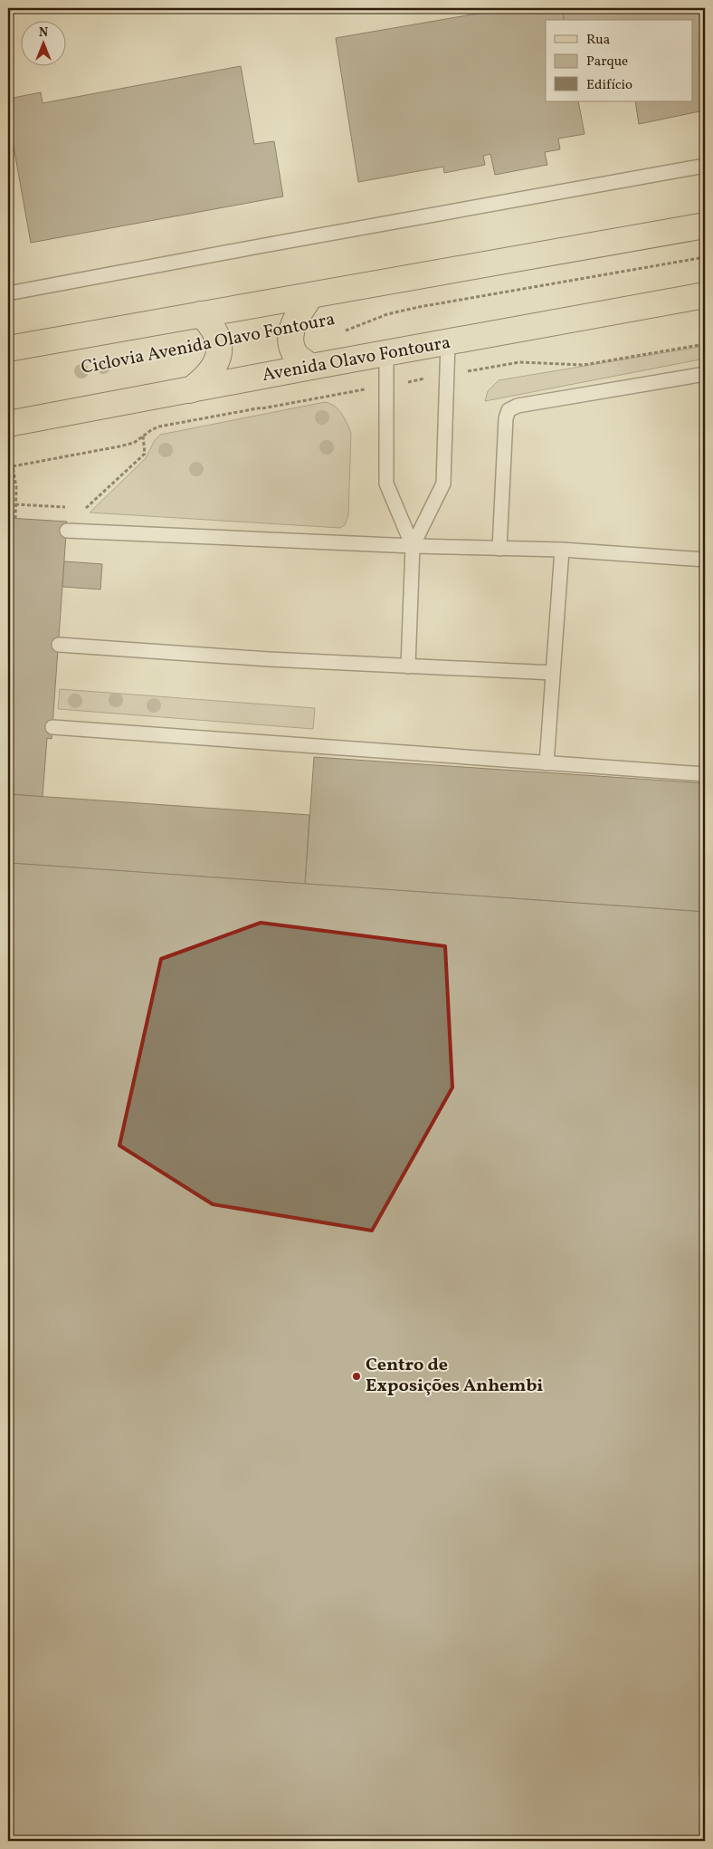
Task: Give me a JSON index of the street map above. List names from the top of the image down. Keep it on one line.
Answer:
{"streets":{"main road":["Avenida Olavo Fontoura"],"path":["Ciclovia Avenida Olavo Fontoura"]},"places":["Centro de Exposições Anhembi"],"legend":["Rua","Parque","Edifício"],"north":"top"}
